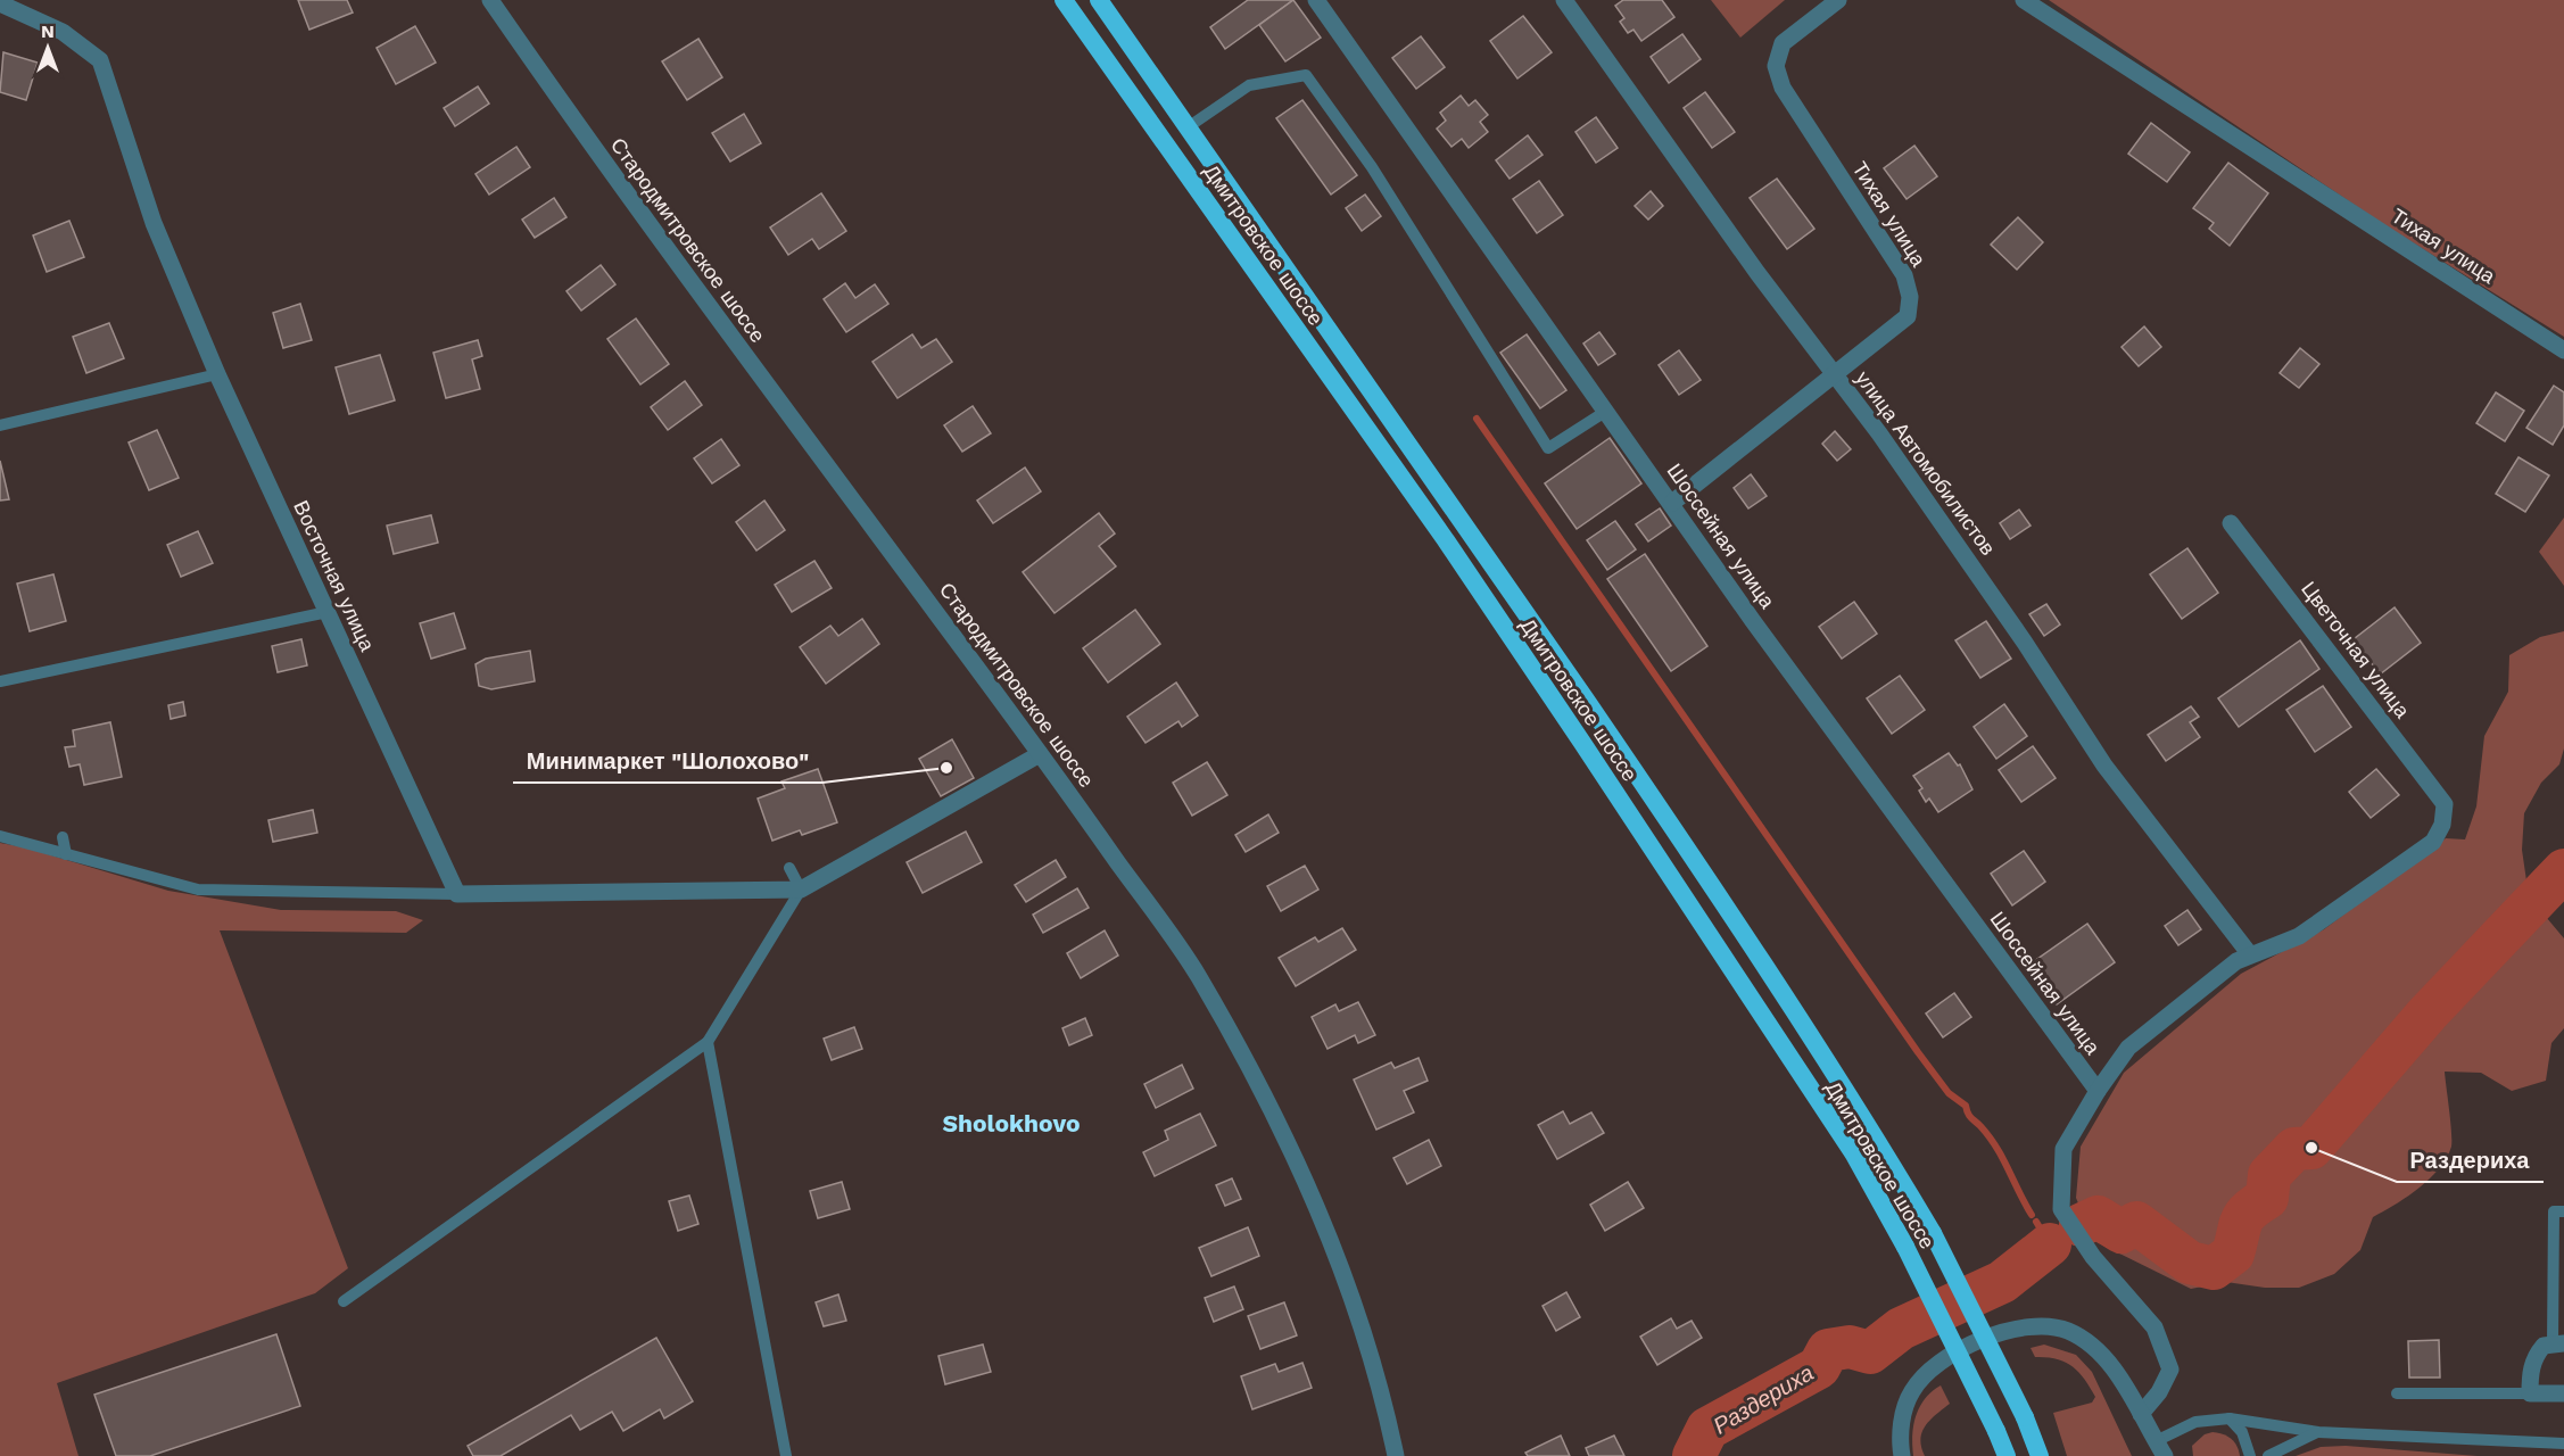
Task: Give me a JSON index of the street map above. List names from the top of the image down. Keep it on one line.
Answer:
{"streets":{"highway":["Дмитровское шоссе"],"street":["Тихая улица","Стародмитровское шоссе","улица Автомобилистов","Шоссейная улица","Восточная улица","Цветочная улица"]},"crossings":[["Тихая улица","улица Автомобилистов"],["Тихая улица","Шоссейная улица"],["улица Автомобилистов","Цветочная улица"]],"districts":["Sholokhovo"],"water":["Раздериха"],"places":["Минимаркет \"Шолохово\"","Раздериха"],"north":"top"}
